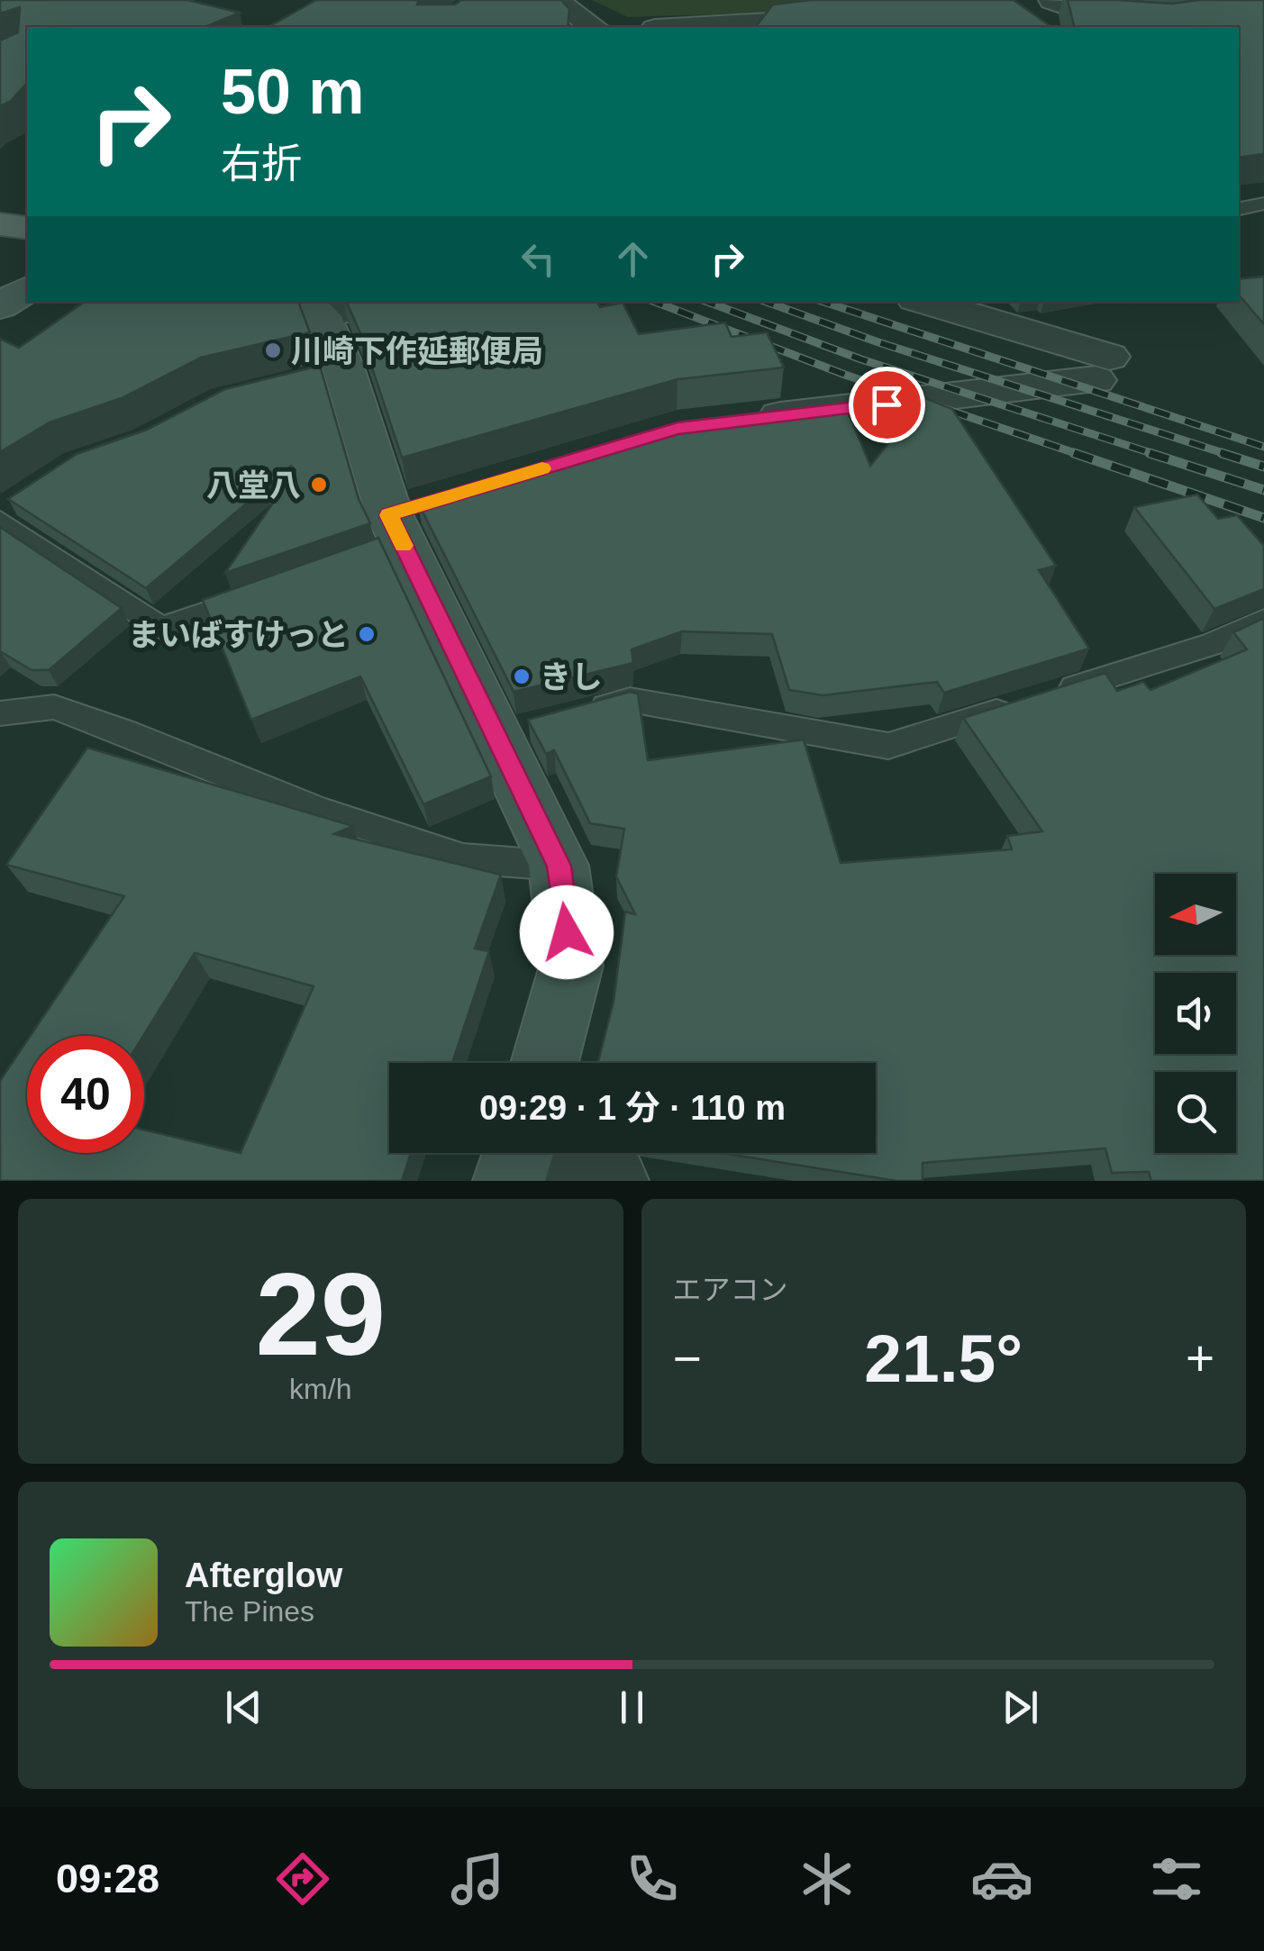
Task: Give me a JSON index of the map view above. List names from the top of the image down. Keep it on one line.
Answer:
{"places":["川崎下作延郵便局","八堂八","まいばすけっと","きし"],"north":"left","page":{"turn":["50 m","右折"],"limit":"40","trip":"09:29 · 1 分 · 110 m","tile":[["29","km/h"],"エアコン"],"heat":["−","21.5°","+"],"song":["Afterglow","The Pines"],"tabs":"09:28"}}
